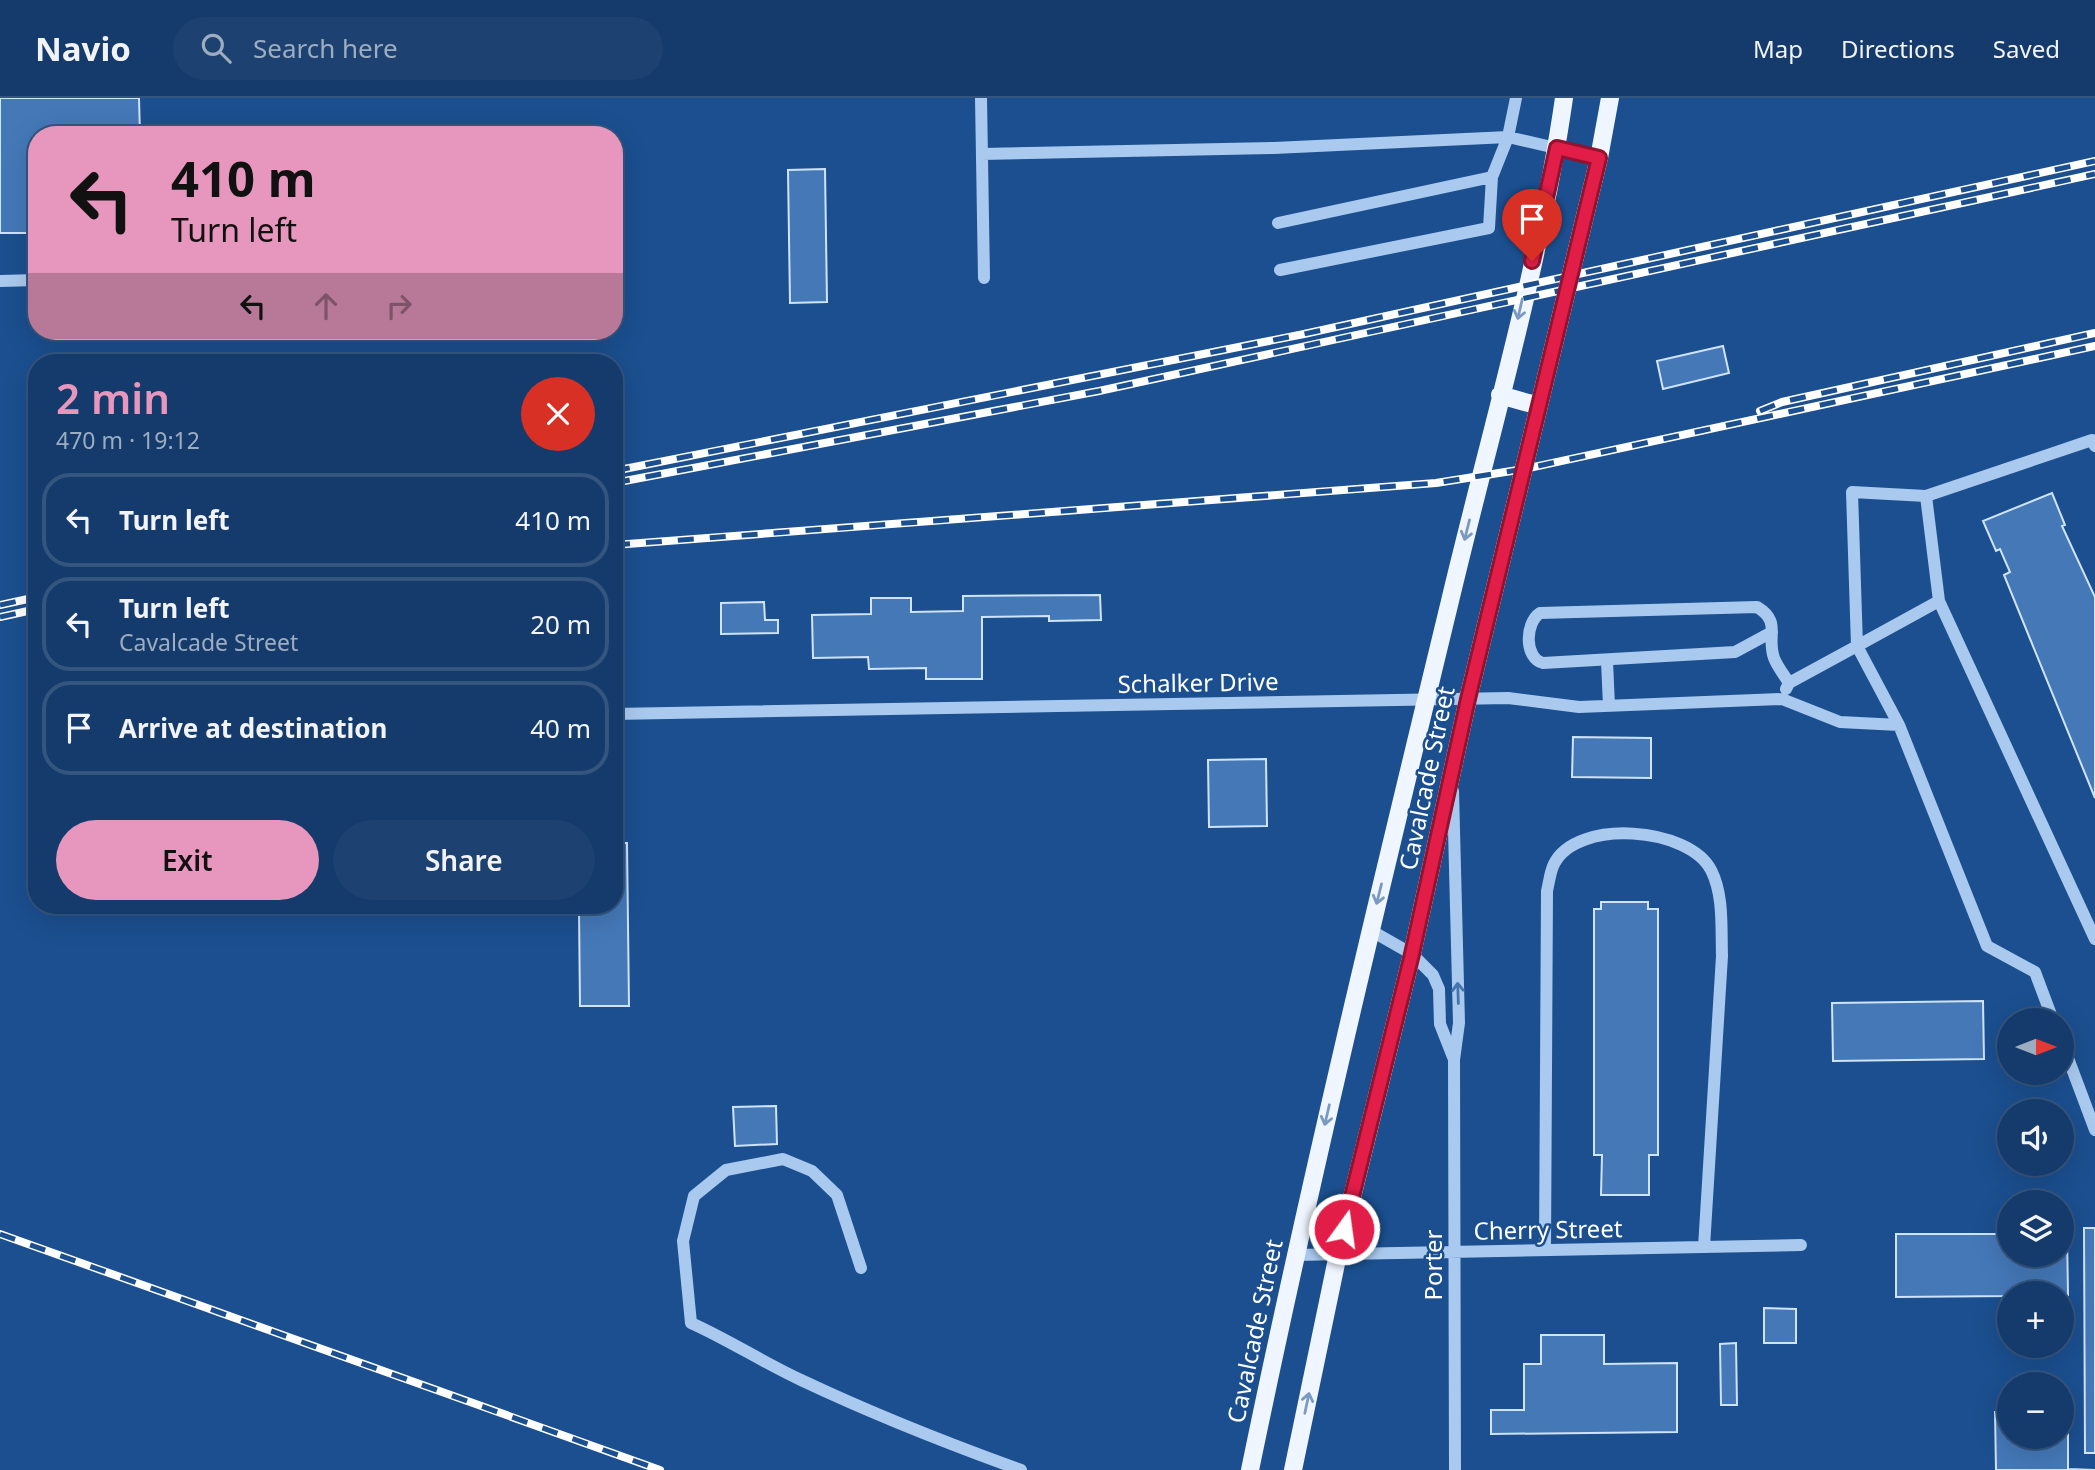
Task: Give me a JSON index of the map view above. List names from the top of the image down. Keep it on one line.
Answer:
{"streets":{"main road":["Cavalcade Street"],"street":["Schalker Drive","Cherry Street","Porter"]},"crossings":[["Schalker Drive","Cavalcade Street"],["Cavalcade Street","Cherry Street"],["Cavalcade Street","Porter"],["Cherry Street","Porter"]],"north":"right","page":{"header":"Navio","search":"Search here","nav":["Map","Directions","Saved"],"turn":["410 m","Turn left"],"heading":["2 min","470 m · 19:12"],"list":[{"name":"Turn left","value":"410 m"},{"name":"Turn left","note":"Cavalcade Street","value":"20 m"},{"name":"Arrive at destination","value":"40 m"}],"buttons":["Exit","Share"],"map_buttons":["+","−"]}}
